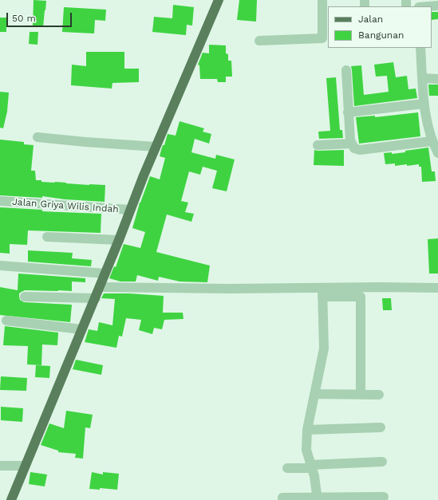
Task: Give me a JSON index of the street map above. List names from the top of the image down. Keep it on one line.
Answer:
{"streets":{"street":["Jalan Griya Wilis Indah"]},"legend":["Jalan","Bangunan"],"scale_bar":"50 m"}
